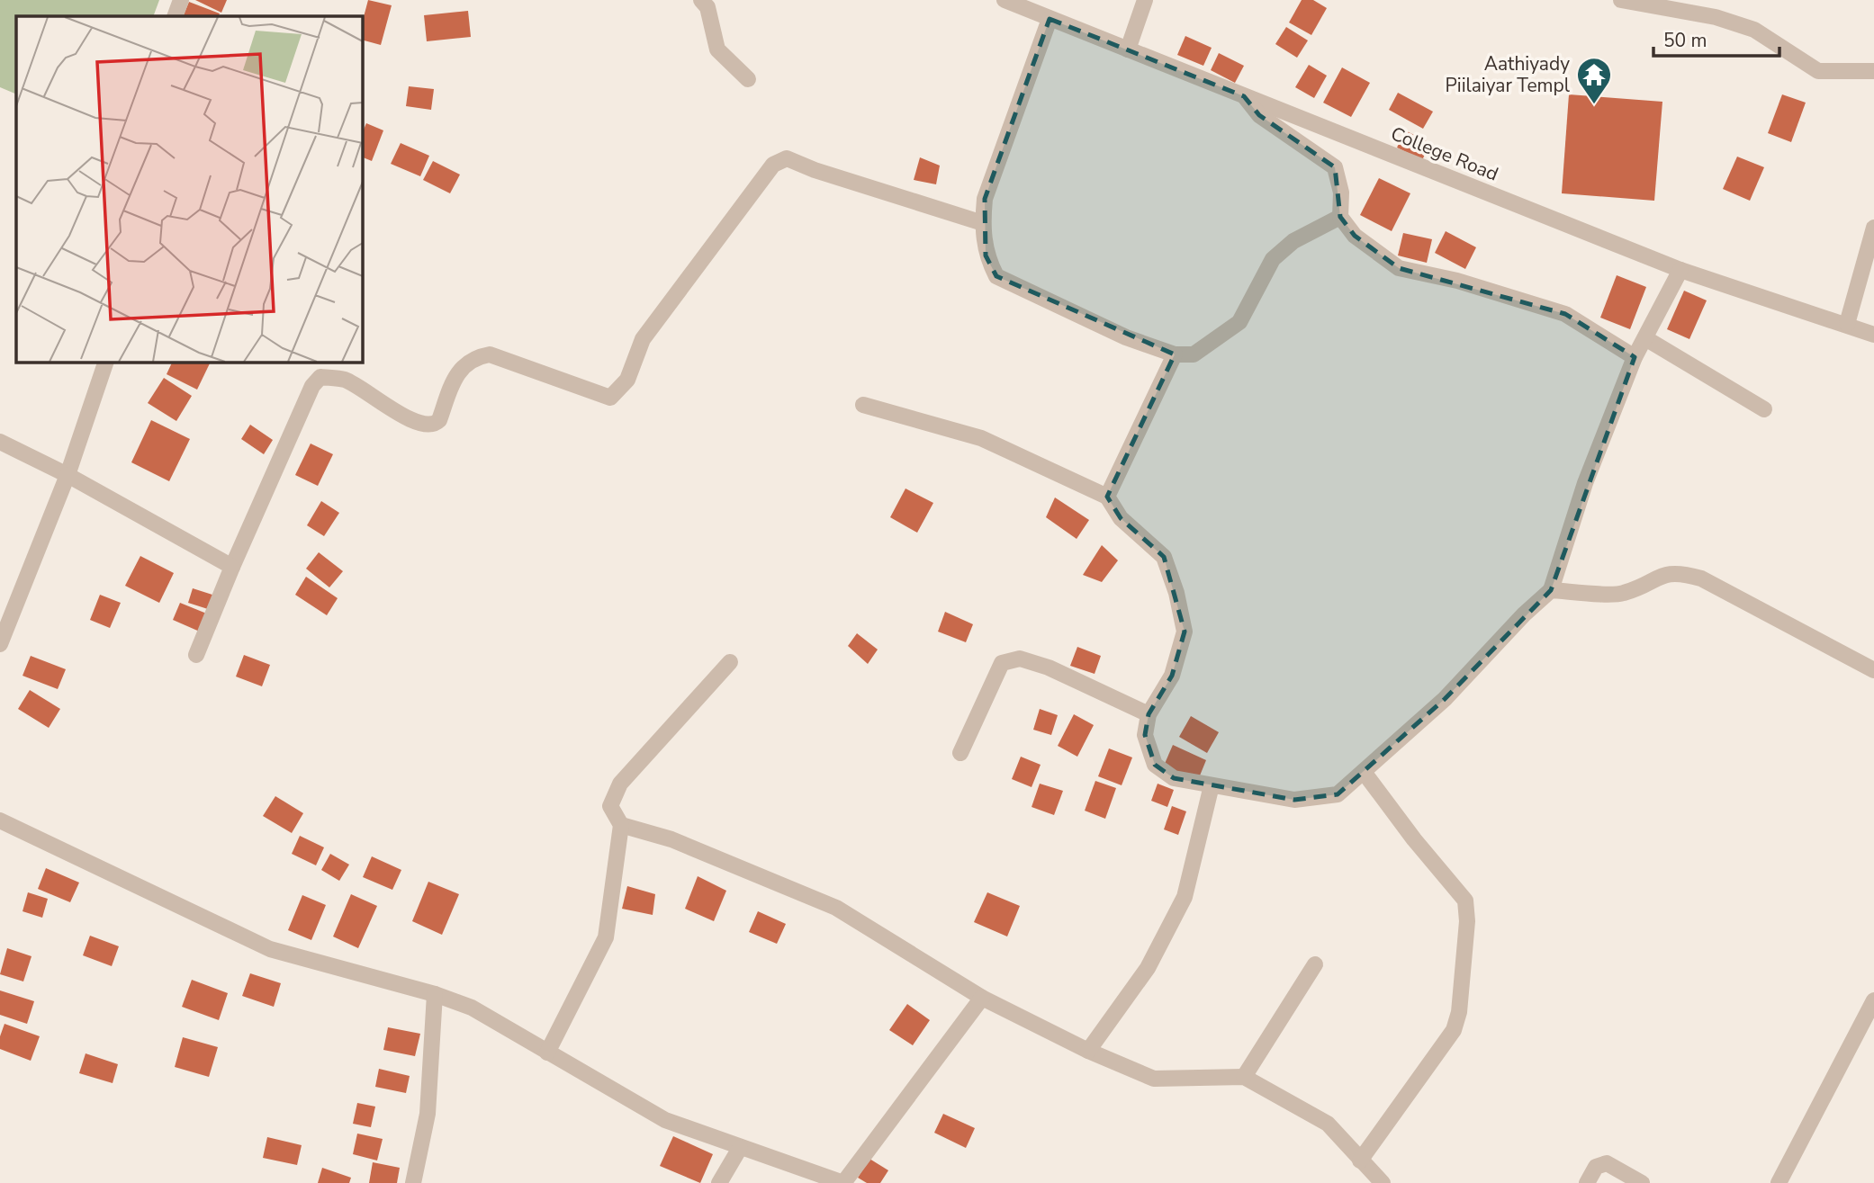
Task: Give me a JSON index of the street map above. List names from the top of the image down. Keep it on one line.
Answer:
{"streets":{"street":["College Road"]},"places":{"temple":["Aathiyady Piilaiyar Templ"]},"scale_bar":"50 m"}
